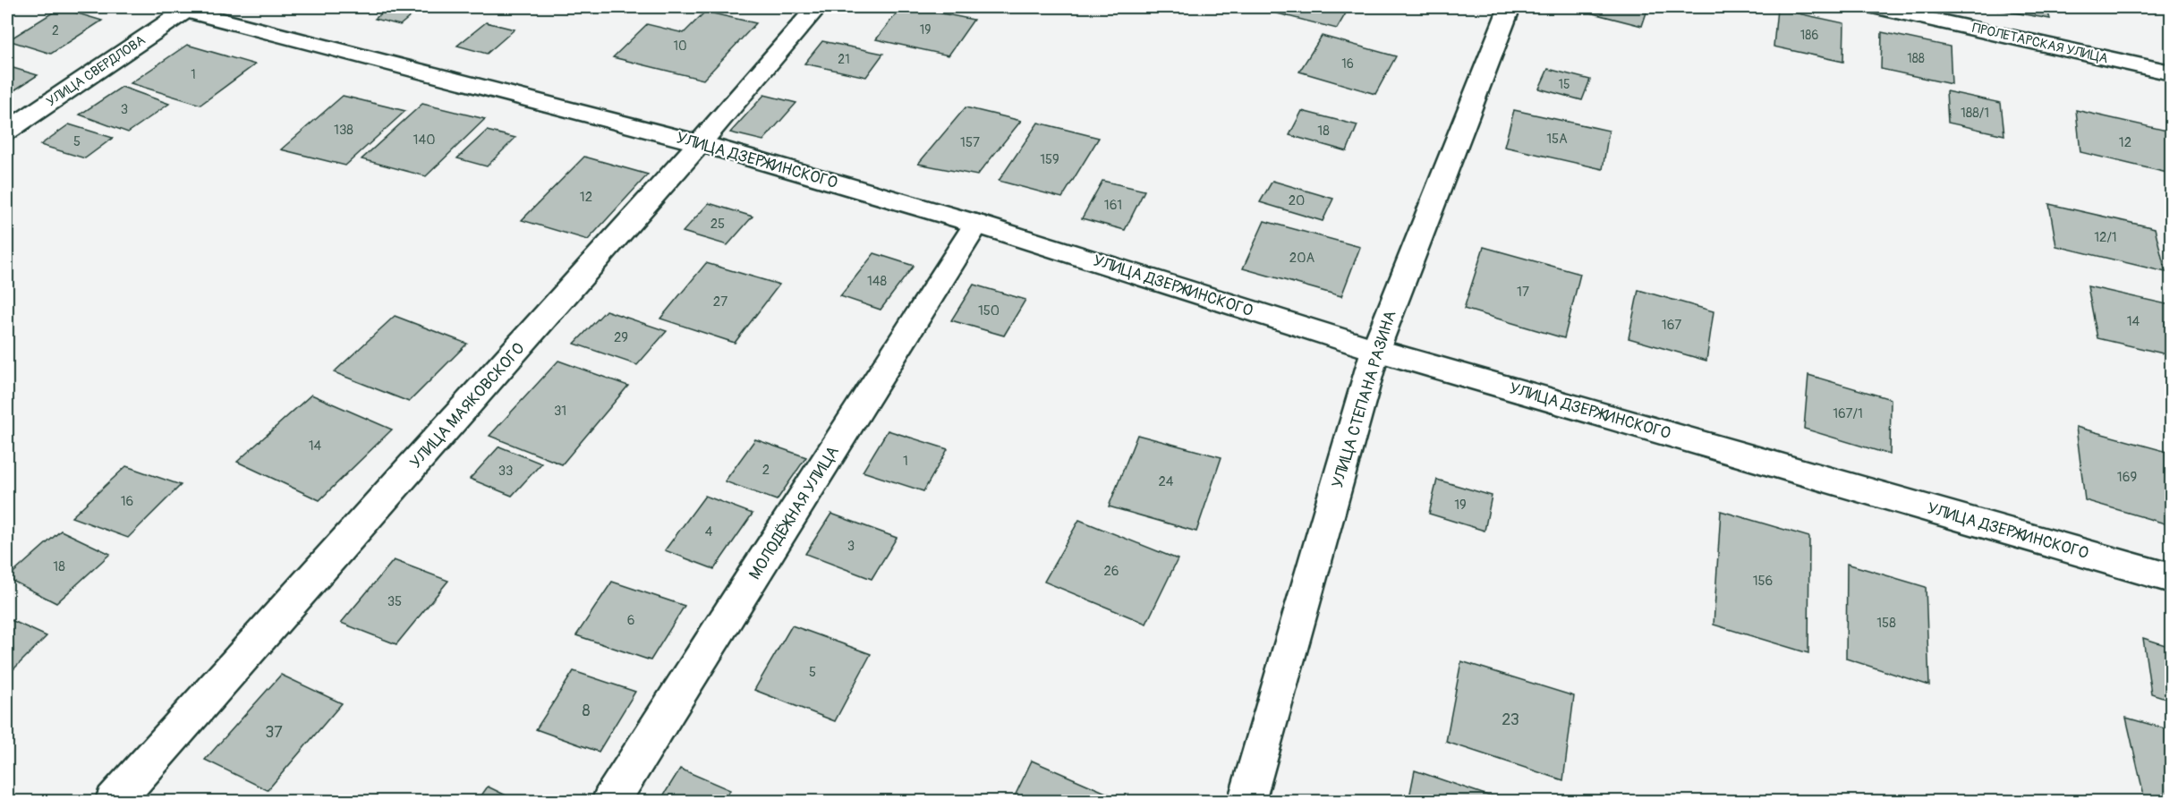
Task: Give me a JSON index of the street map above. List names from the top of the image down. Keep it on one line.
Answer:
{"streets":{"street":["ПРОЛЕТАРСКАЯ УЛИЦА","УЛИЦА СВЕРДЛОВА","УЛИЦА ДЗЕРЖИНСКОГО","УЛИЦА СТЕПАНА РАЗИНА","УЛИЦА МАЯКОВСКОГО","МОЛОДЁЖНАЯ УЛИЦА"]},"crossings":[["УЛИЦА СВЕРДЛОВА","УЛИЦА ДЗЕРЖИНСКОГО"],["УЛИЦА ДЗЕРЖИНСКОГО","УЛИЦА СТЕПАНА РАЗИНА"],["УЛИЦА ДЗЕРЖИНСКОГО","УЛИЦА МАЯКОВСКОГО"],["УЛИЦА ДЗЕРЖИНСКОГО","МОЛОДЁЖНАЯ УЛИЦА"]],"house_numbers":["19","2","186","10","188","21","16","1","15","3","188/1","138","18","15А","140","5","157","12","159","12","20","161","25","12/1","20А","148","17","27","150","14","167","29","31","167/1","14","1","2","33","169","24","16","19","4","3","18","26","156","35","6","158","5","8","23","37"]}
